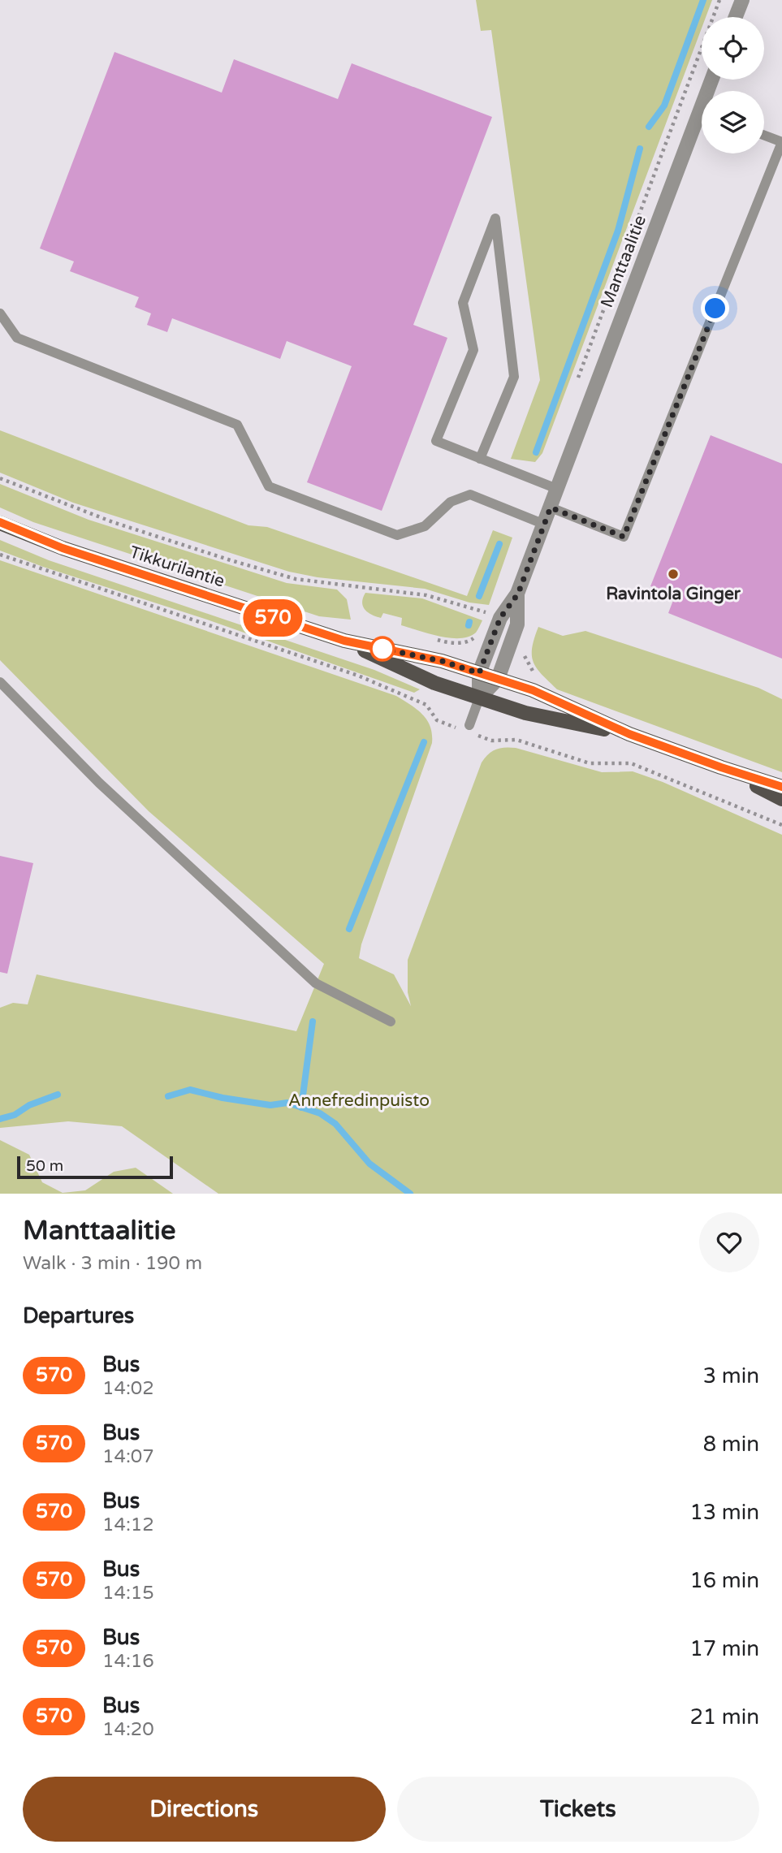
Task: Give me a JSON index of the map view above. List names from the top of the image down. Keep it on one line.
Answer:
{"streets":{"main road":["Tikkurilantie"],"street":["Manttaalitie"]},"crossings":[["Manttaalitie","Tikkurilantie"]],"parks":["Annefredinpuisto"],"places":["Ravintola Ginger"],"lines":["bus line 570"],"scale_bar":"50 m","page":{"on_map":"570","scale":"50 m","heading":[["Manttaalitie","Walk · 3 min · 190 m"],"Departures"],"list":[{"mark":"570","name":"Bus","note":"14:02","value":"3 min"},{"mark":"570","name":"Bus","note":"14:07","value":"8 min"},{"mark":"570","name":"Bus","note":"14:12","value":"13 min"},{"mark":"570","name":"Bus","note":"14:15","value":"16 min"},{"mark":"570","name":"Bus","note":"14:16","value":"17 min"},{"mark":"570","name":"Bus","note":"14:20","value":"21 min"}],"buttons":["Directions","Tickets"]}}
